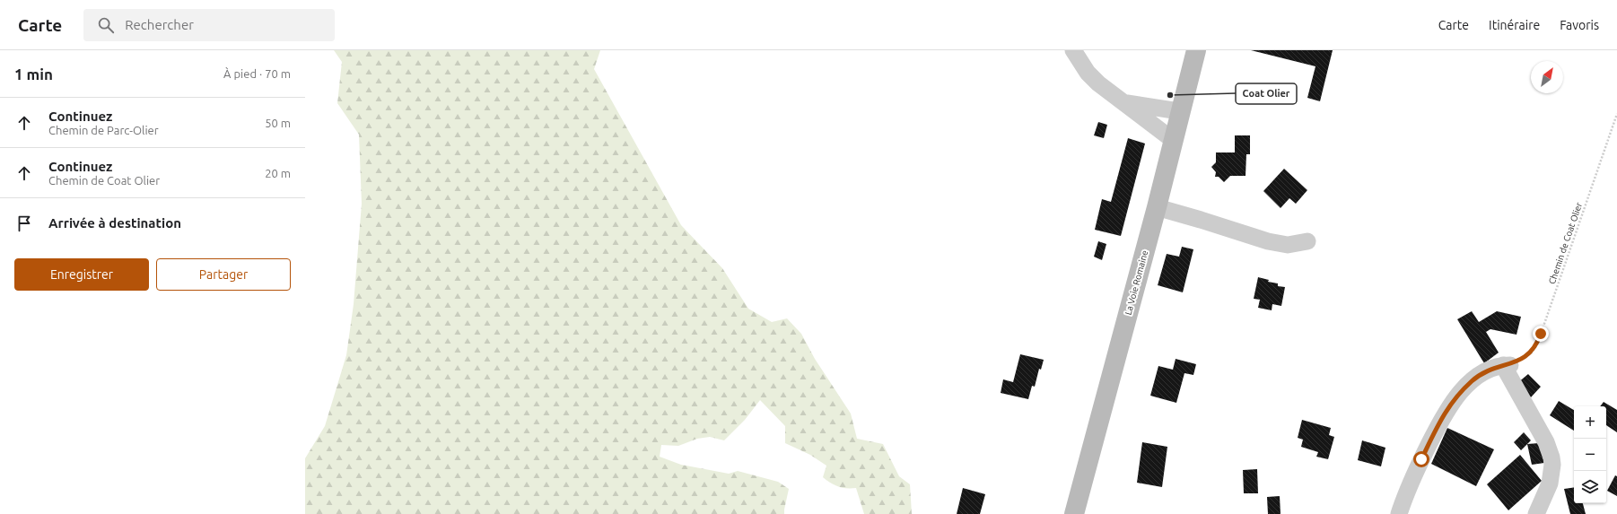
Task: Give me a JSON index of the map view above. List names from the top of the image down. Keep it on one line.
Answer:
{"streets":{"street":["La Voie Romaine"],"path":["Chemin de Coat Olier"]},"places":["Coat Olier"],"north":"top right","page":{"header":"Carte","search":"Rechercher","nav":["Carte","Itinéraire","Favoris"],"heading":["1 min","À pied · 70 m"],"list":[["Continuez","Chemin de Parc-Olier","50 m"],["Continuez","Chemin de Coat Olier","20 m"],"Arrivée à destination"],"buttons":["Enregistrer","Partager"],"map_buttons":["+","−"]}}
